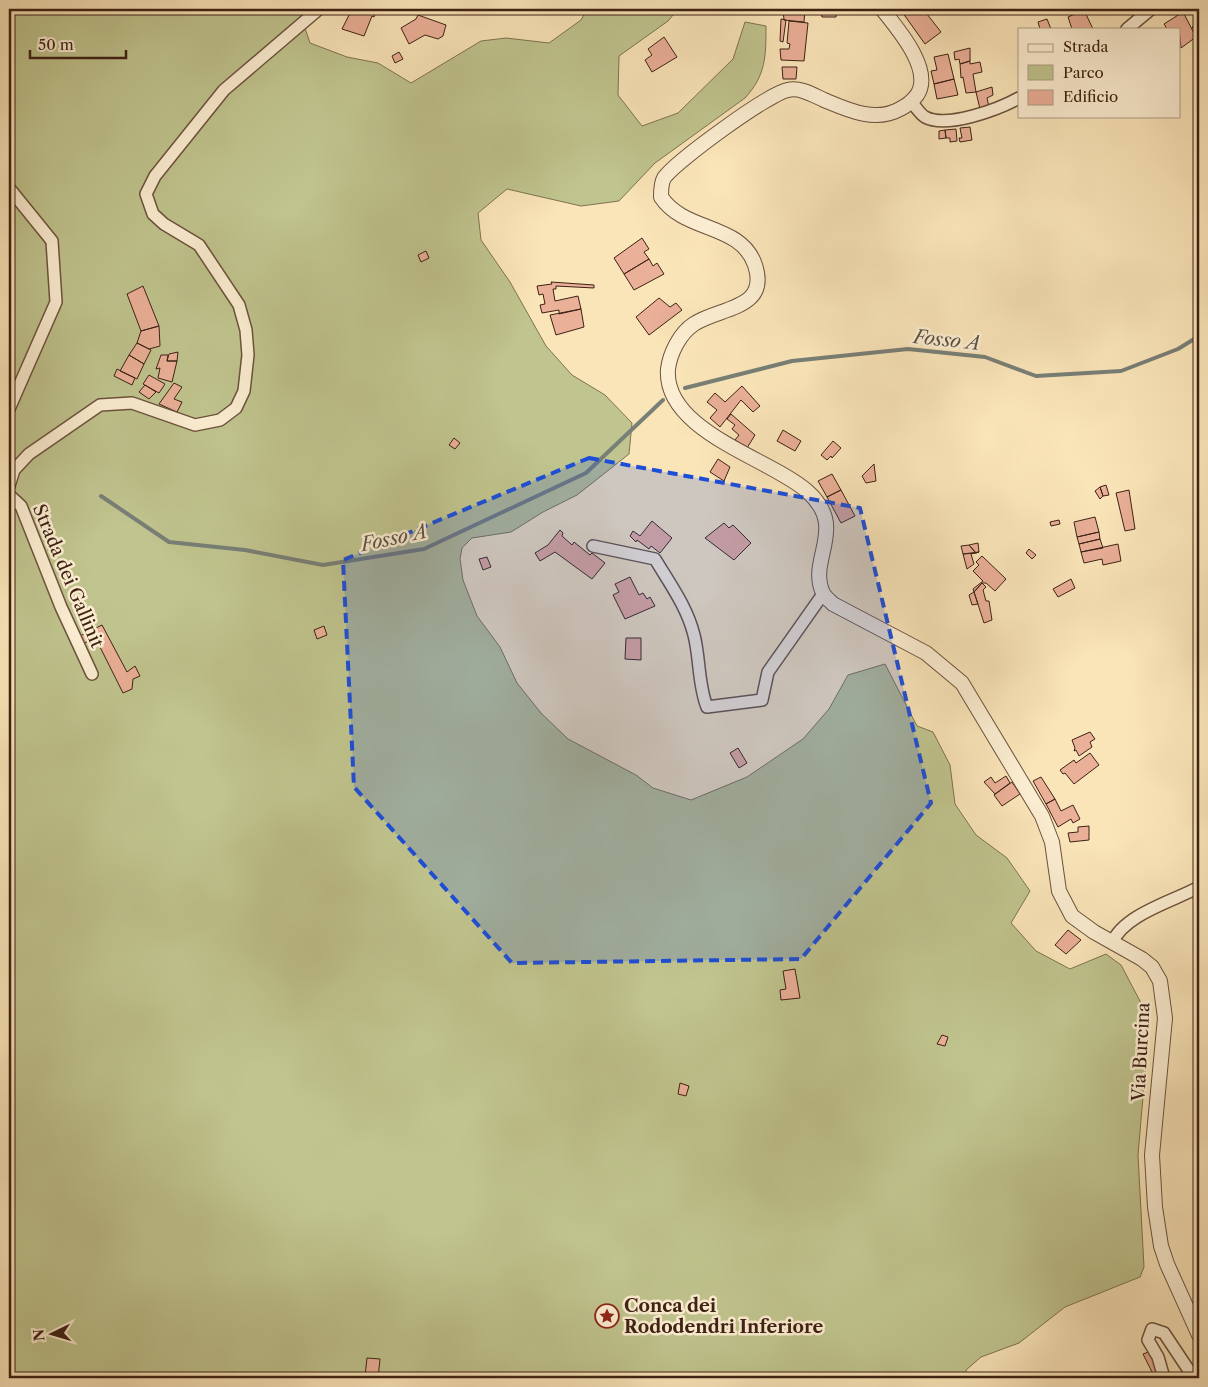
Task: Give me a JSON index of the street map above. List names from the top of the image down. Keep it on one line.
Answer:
{"streets":{"street":["Strada dei Gallinit","Via Burcina"]},"water":["Fosso A"],"places":{"place":["Conca dei Rododendri Inferiore"]},"legend":["Strada","Parco","Edificio"],"scale_bar":"50 m","north":"left"}
